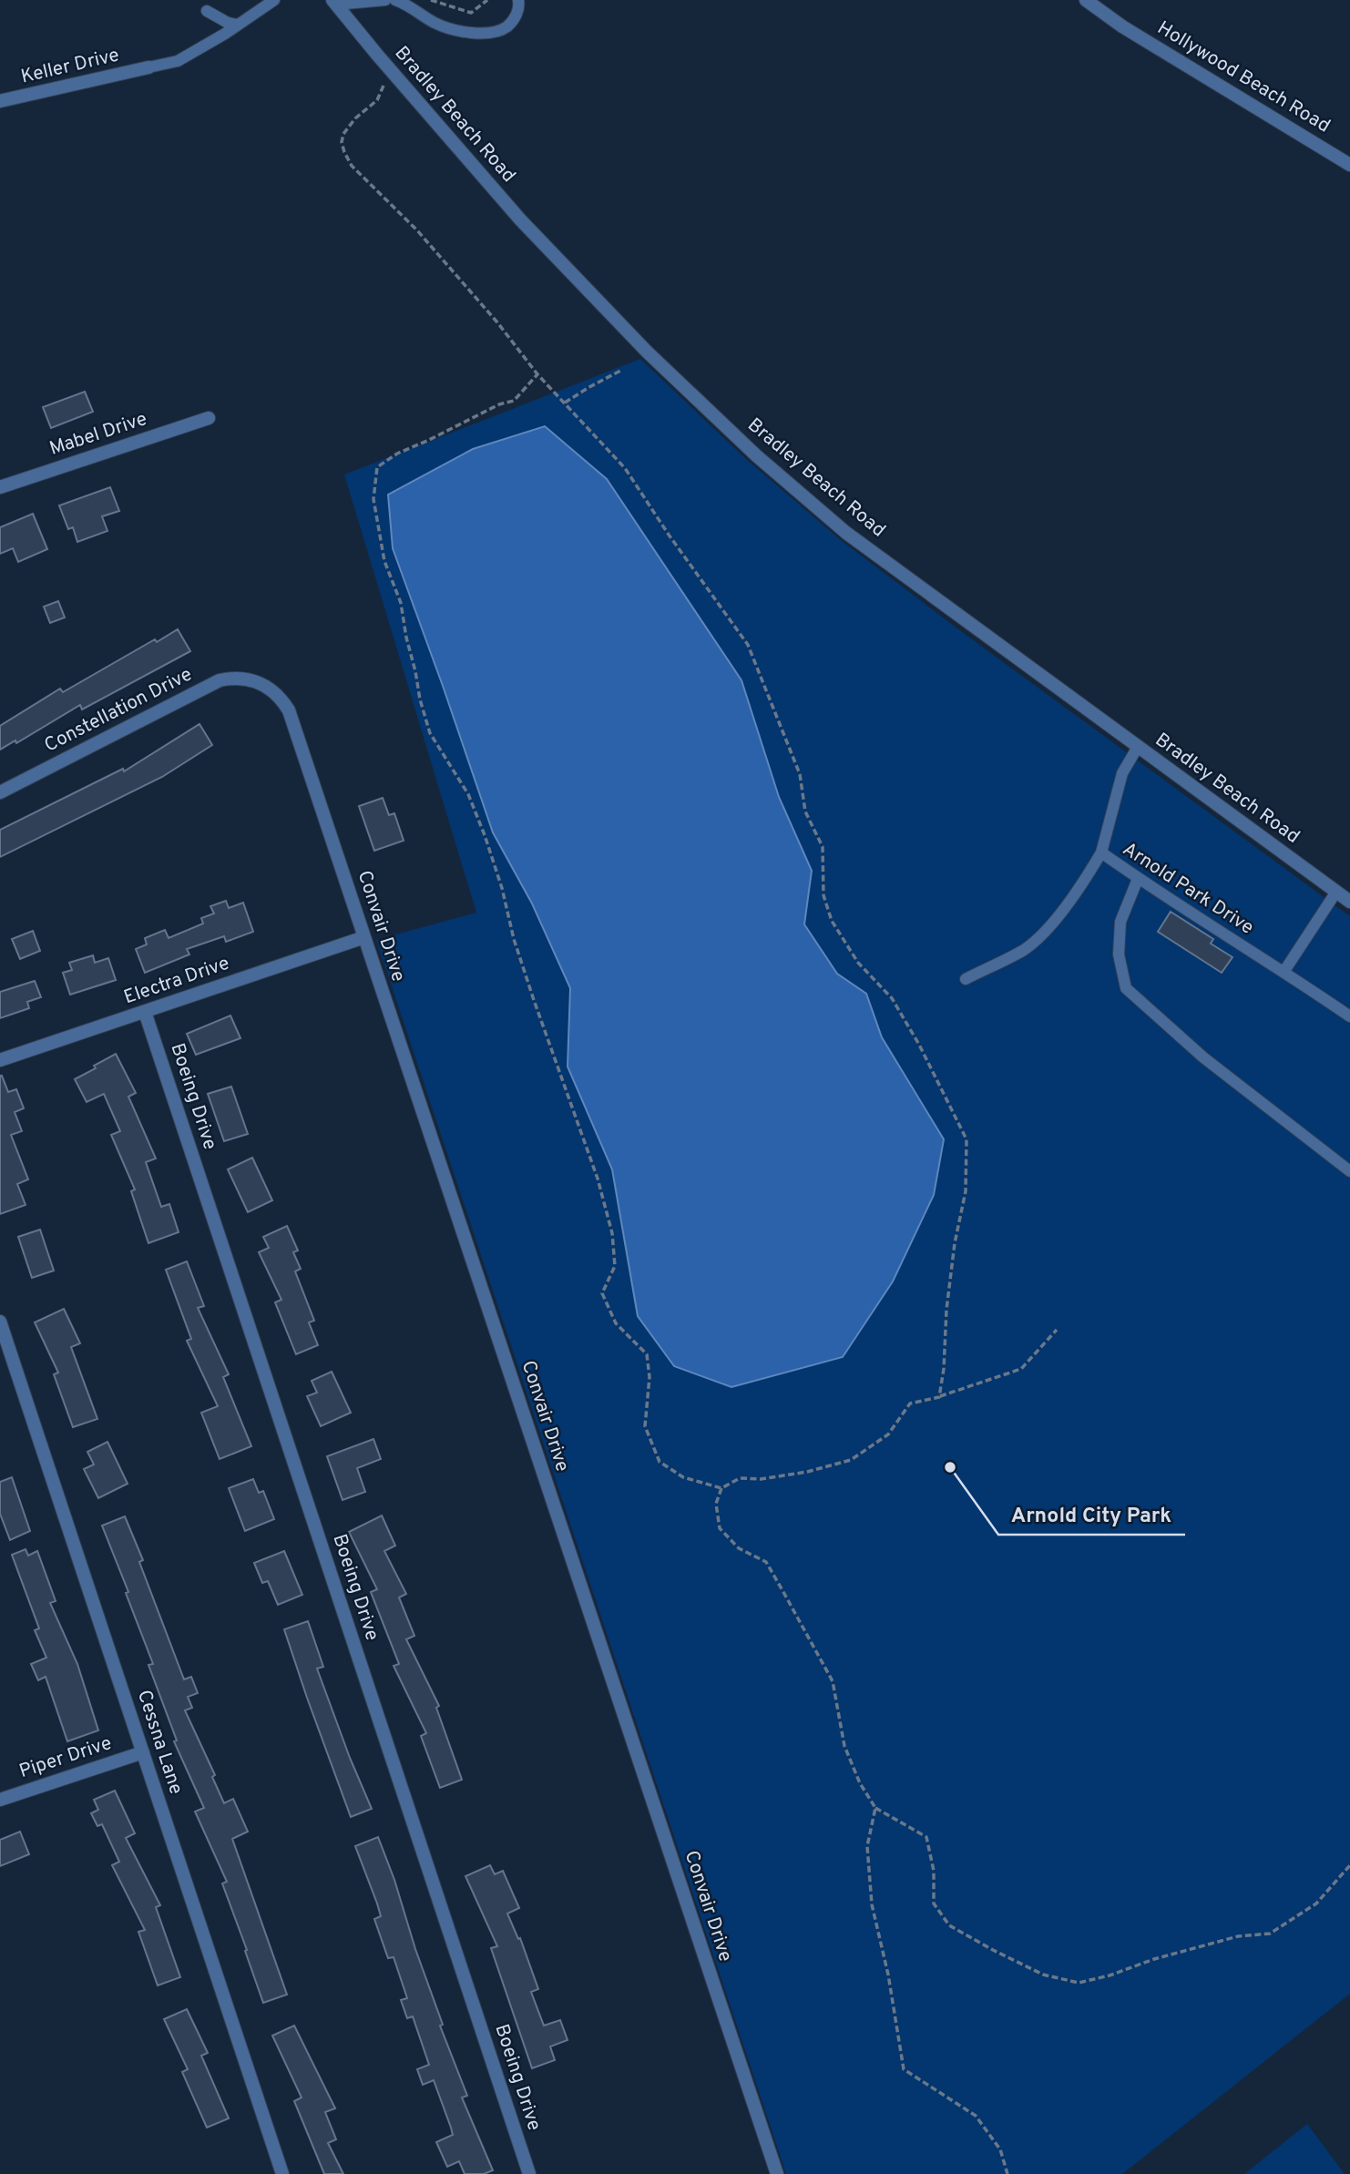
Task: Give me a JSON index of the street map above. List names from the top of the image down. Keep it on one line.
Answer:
{"streets":{"street":["Keller Drive","Hollywood Beach Road","Bradley Beach Road","Mabel Drive","Constellation Drive","Convair Drive","Electra Drive","Boeing Drive","Cessna Lane","Piper Drive"],"lane":["Arnold Park Drive"]},"crossings":[["Bradley Beach Road","Arnold Park Drive"],["Constellation Drive","Convair Drive"],["Convair Drive","Electra Drive"],["Electra Drive","Boeing Drive"],["Cessna Lane","Piper Drive"]],"places":["Arnold City Park"]}
